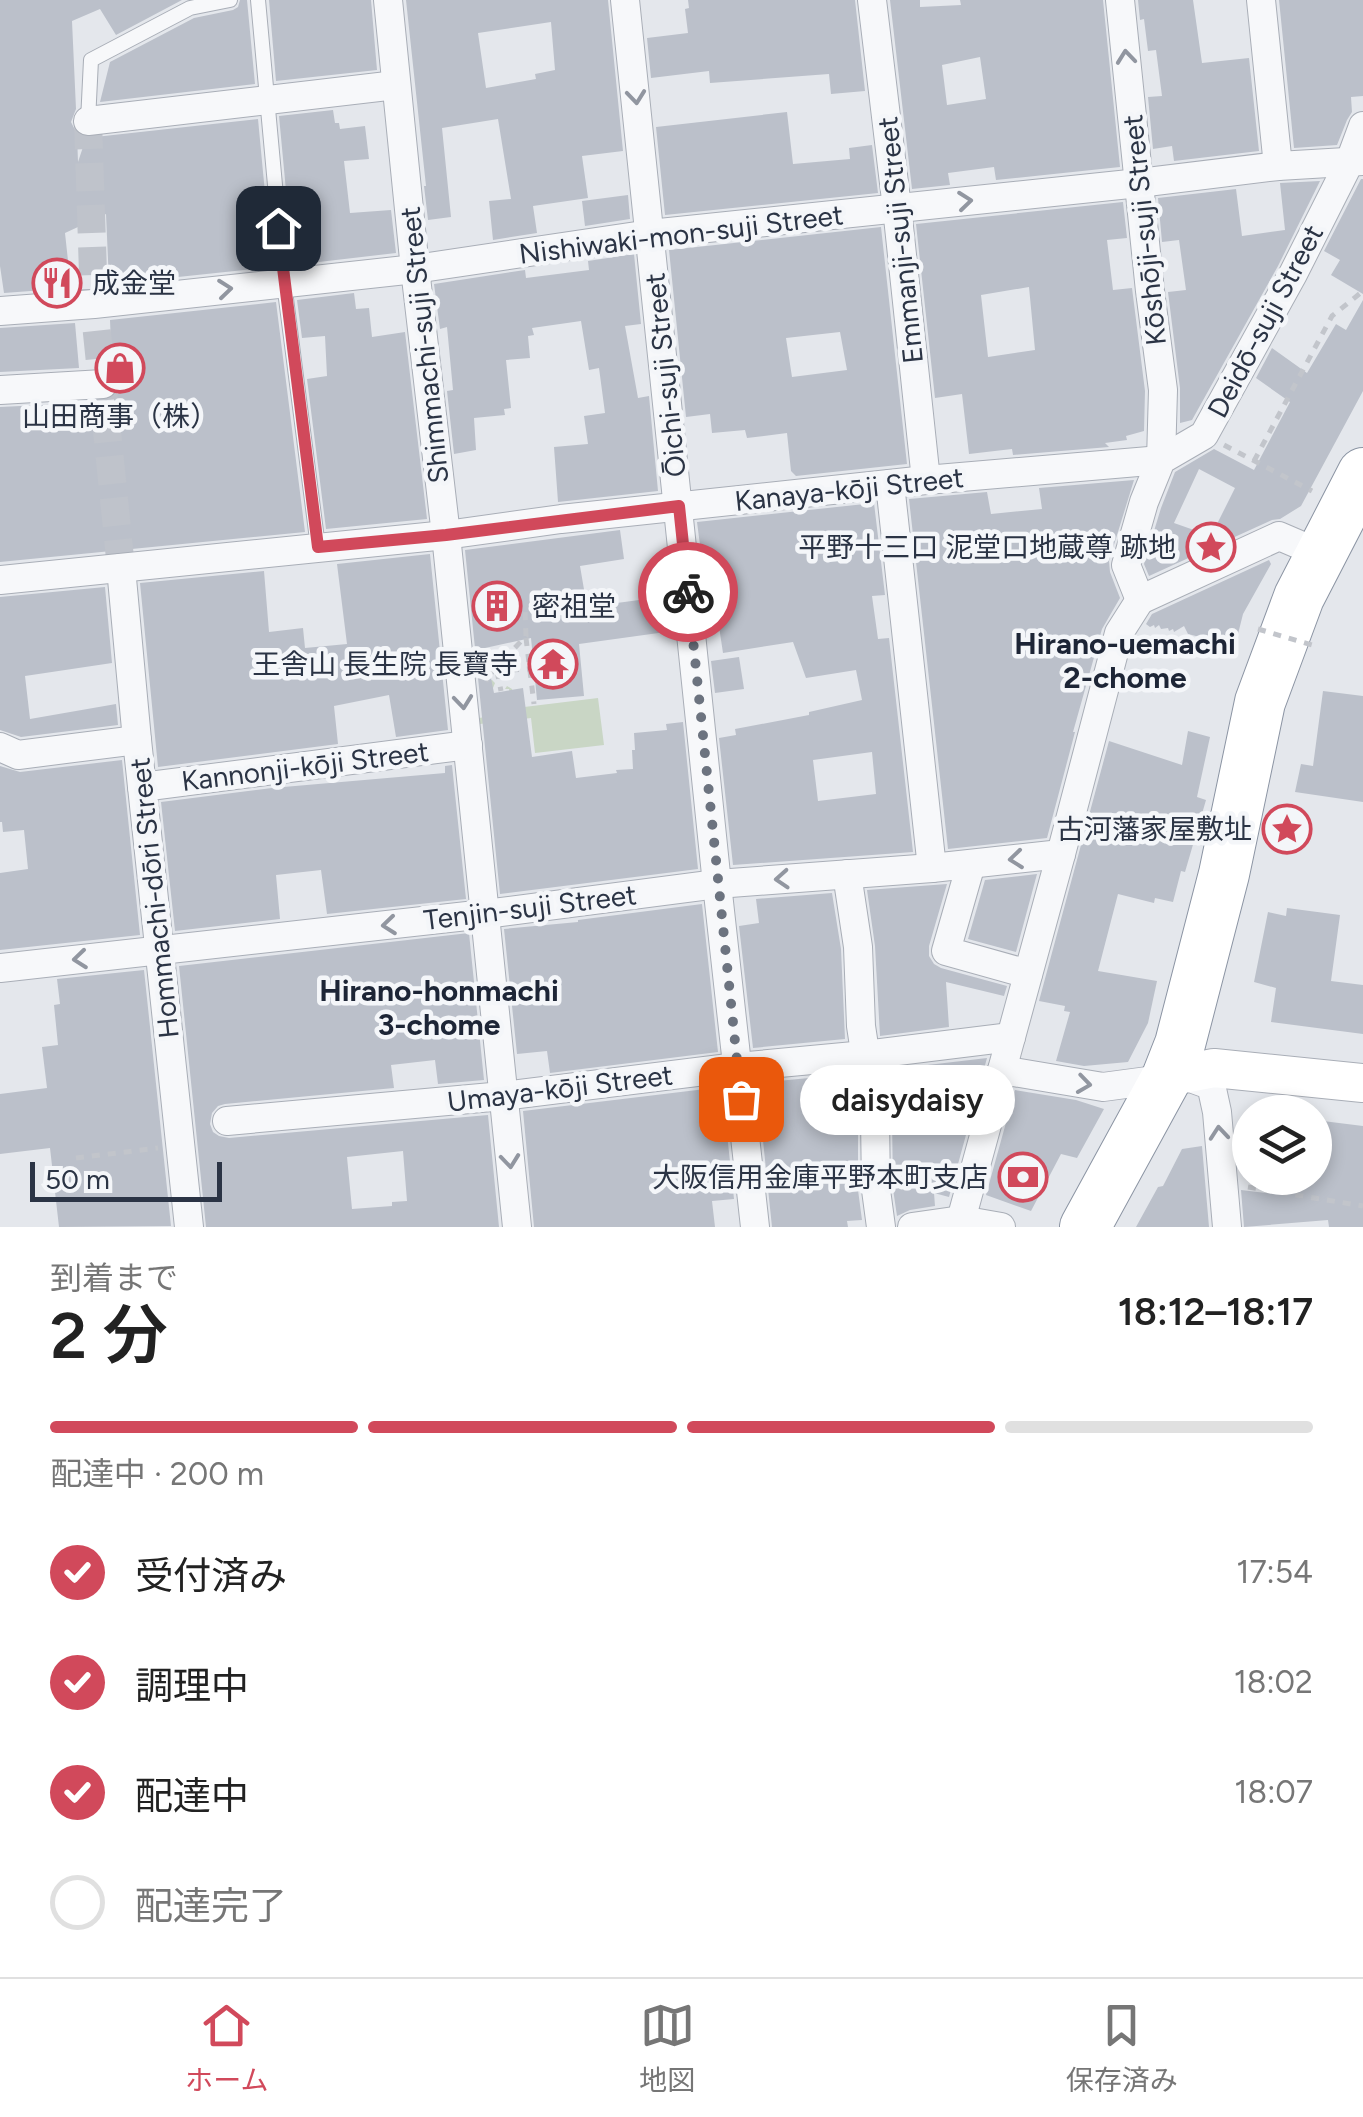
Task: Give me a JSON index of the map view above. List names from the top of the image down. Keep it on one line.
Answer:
{"streets":{"street":["Kōshōji-suji Street","Nishiwaki-mon-suji Street","Emmanji-suji Street","Deidō-suji Street","Shimmachi-suji Street","Ōichi-suji Street","Kanaya-kōji Street","Kannonji-kōji Street","Hommachi-dōri Street","Tenjin-suji Street","Umaya-kōji Street"]},"crossings":[["Kōshōji-suji Street","Nishiwaki-mon-suji Street"],["Kōshōji-suji Street","Deidō-suji Street"],["Kōshōji-suji Street","Kanaya-kōji Street"],["Nishiwaki-mon-suji Street","Emmanji-suji Street"],["Nishiwaki-mon-suji Street","Deidō-suji Street"],["Nishiwaki-mon-suji Street","Shimmachi-suji Street"],["Nishiwaki-mon-suji Street","Ōichi-suji Street"],["Emmanji-suji Street","Kanaya-kōji Street"],["Deidō-suji Street","Kanaya-kōji Street"],["Shimmachi-suji Street","Kanaya-kōji Street"],["Shimmachi-suji Street","Kannonji-kōji Street"],["Shimmachi-suji Street","Tenjin-suji Street"],["Shimmachi-suji Street","Umaya-kōji Street"],["Ōichi-suji Street","Kanaya-kōji Street"],["Ōichi-suji Street","Tenjin-suji Street"],["Ōichi-suji Street","Umaya-kōji Street"],["Kanaya-kōji Street","Hommachi-dōri Street"],["Kannonji-kōji Street","Hommachi-dōri Street"],["Hommachi-dōri Street","Tenjin-suji Street"]],"districts":["Hirano-uemachi 2-chome","Hirano-honmachi 3-chome"],"places":{"restaurant":["成金堂"],"shop":["山田商事（株）"],"place":["平野十三口 泥堂口地蔵尊 跡地","古河藩家屋敷址"],"building":["密祖堂"],"temple":["王舎山 長生院 長寶寺"],"other":["daisydaisy"],"bank":["大阪信用金庫平野本町支店"]},"scale_bar":"50 m","page":{"bubble":"daisydaisy","scale":"50 m","heading":["2 分","到着まで","18:12–18:17"],"bar":"配達中 · 200 m","list":[["受付済み","17:54"],["調理中","18:02"],["配達中","18:07"],"配達完了"],"tabs":["ホーム","地図","保存済み"]}}
